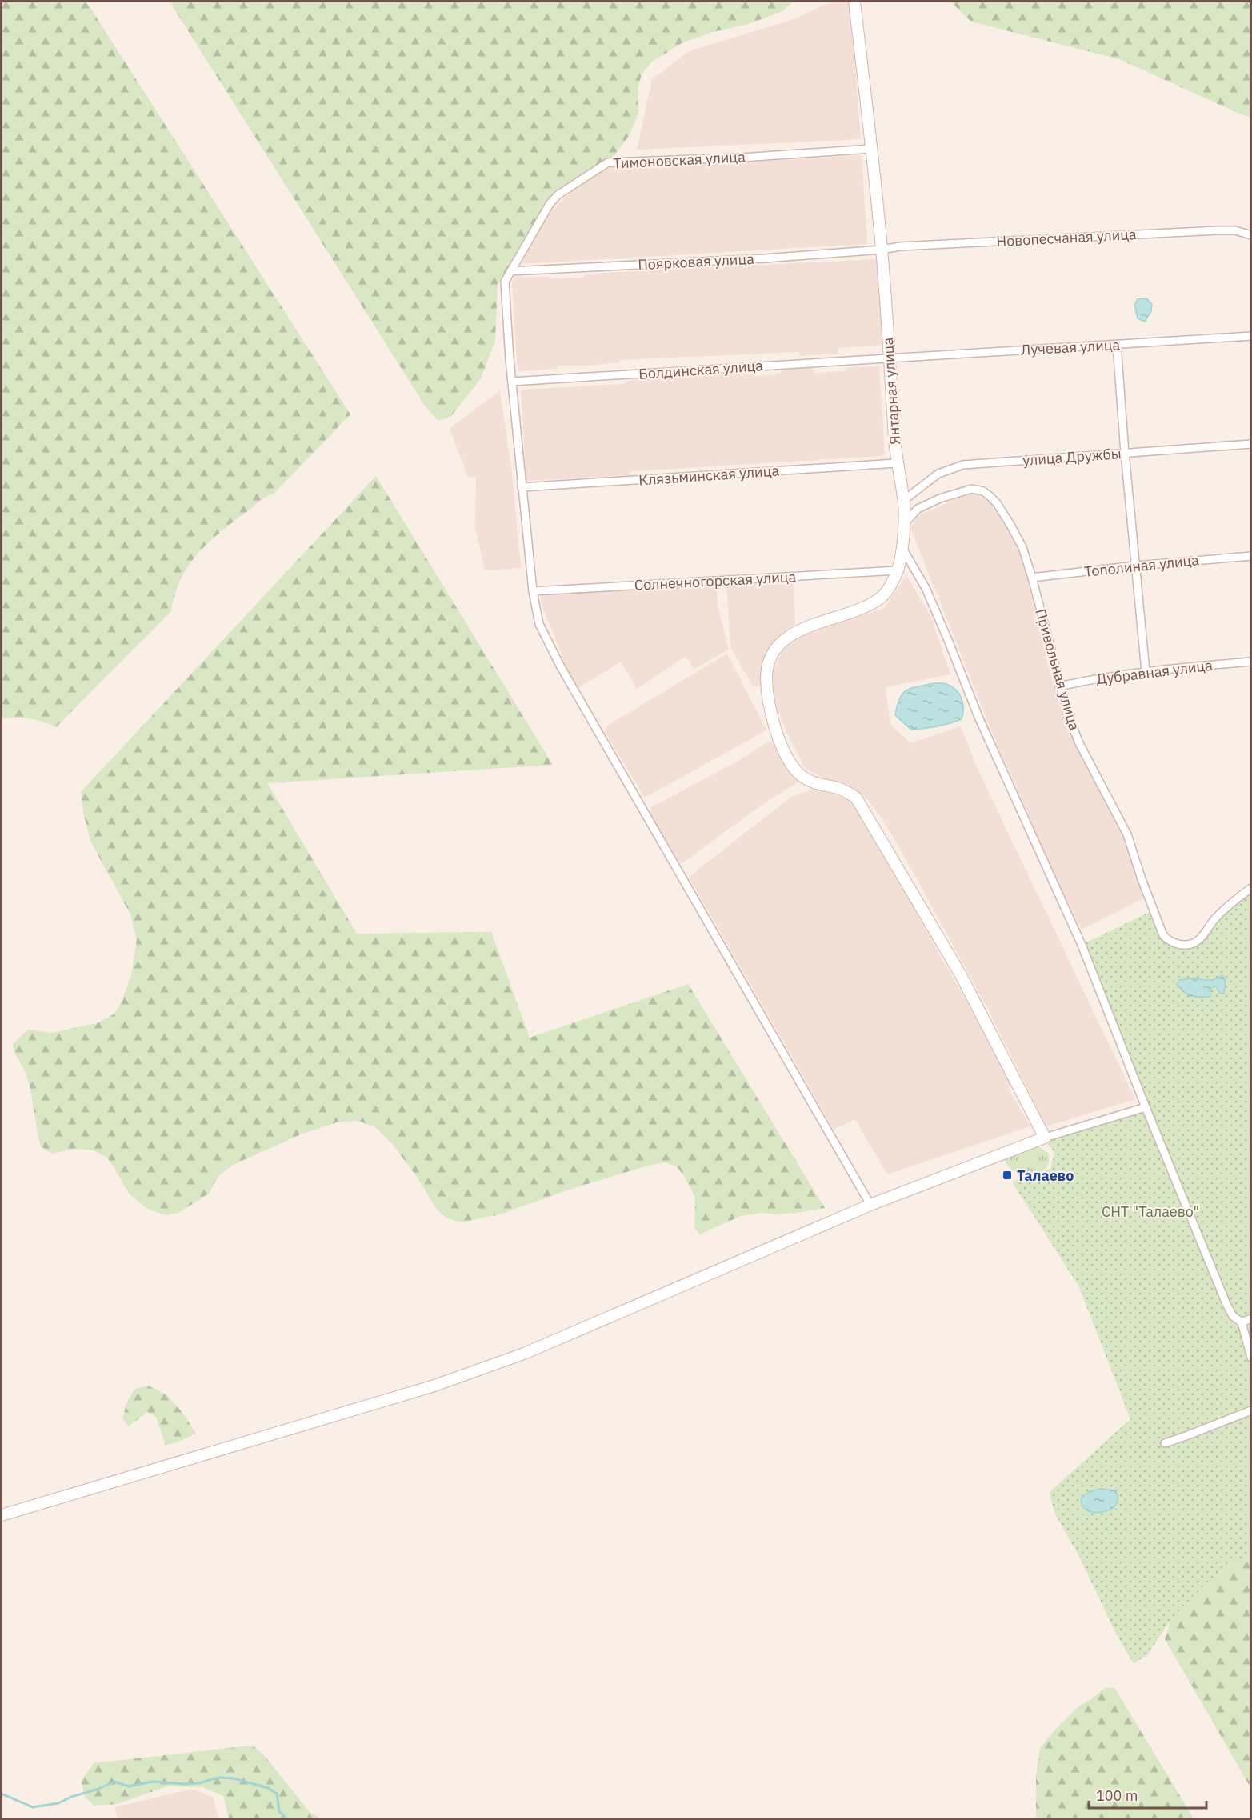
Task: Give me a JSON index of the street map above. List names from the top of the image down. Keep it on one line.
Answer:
{"streets":{"street":["Тимоновская улица","Новопесчаная улица","Поярковая улица","Лучевая улица","Болдинская улица","Янтарная улица","улица Дружбы","Клязьминская улица","Тополиная улица","Солнечногорская улица","Привольная улица","Дубравная улица"]},"crossings":[["Тимоновская улица","Поярковая улица"],["Тимоновская улица","Болдинская улица"],["Тимоновская улица","Янтарная улица"],["Тимоновская улица","Клязьминская улица"],["Тимоновская улица","Солнечногорская улица"],["Новопесчаная улица","Поярковая улица"],["Новопесчаная улица","Янтарная улица"],["Поярковая улица","Янтарная улица"],["Лучевая улица","Болдинская улица"],["Лучевая улица","Янтарная улица"],["Болдинская улица","Янтарная улица"],["Янтарная улица","улица Дружбы"],["Янтарная улица","Клязьминская улица"],["Янтарная улица","Солнечногорская улица"],["Янтарная улица","Привольная улица"],["Тополиная улица","Привольная улица"],["Привольная улица","Дубравная улица"]],"parks":["СНТ \"Талаево\""],"places":{"transit":["Талаево"]},"scale_bar":"100 m"}
